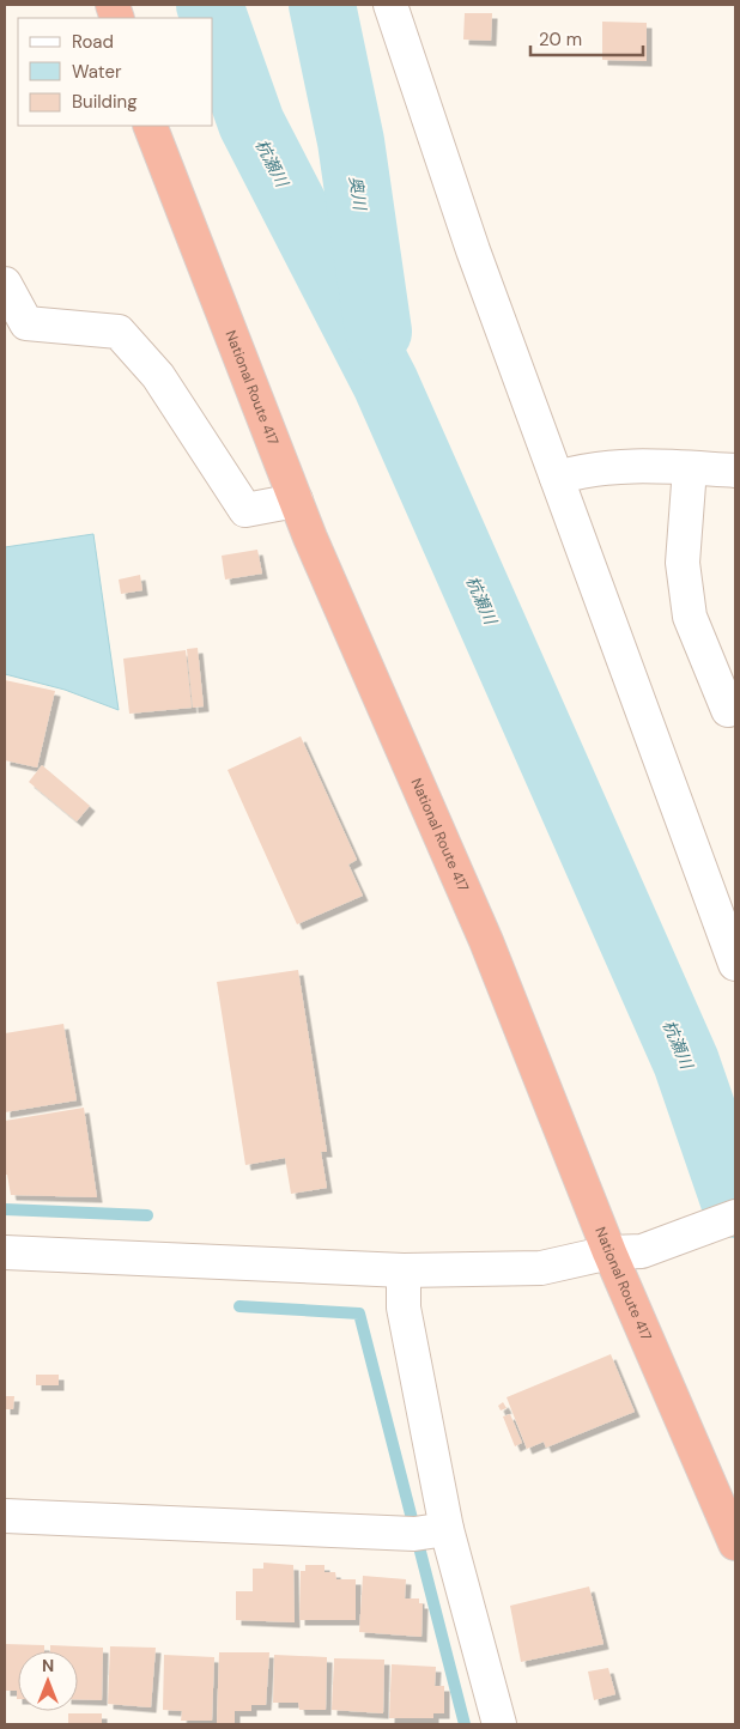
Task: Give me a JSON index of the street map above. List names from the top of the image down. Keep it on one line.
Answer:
{"streets":{"highway":["National Route 417"]},"water":["杭瀬川","奥川"],"legend":["Road","Water","Building"],"scale_bar":"20 m","north":"top"}
